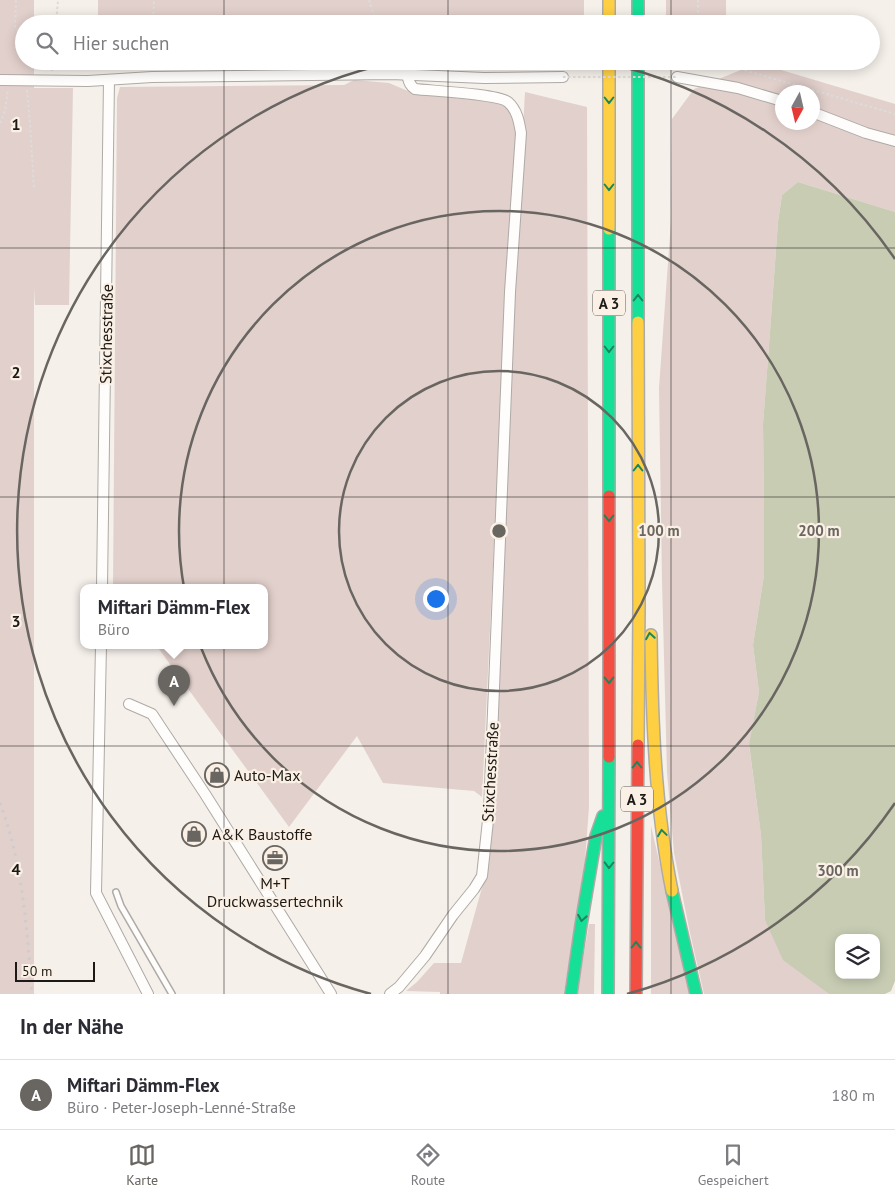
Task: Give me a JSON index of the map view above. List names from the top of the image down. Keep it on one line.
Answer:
{"streets":{"highway":["A 3"],"street":["Stixchesstraße"]},"places":{"shop":["Auto-Max","A&K Baustoffe"],"office":["M+T Druckwassertechnik"]},"scale_bar":"50 m","north":"bottom","page":{"search":"Hier suchen","popup":["Miftari Dämm-Flex","Büro"],"pins":"A","scale":"50 m","heading":"In der Nähe","list":[{"mark":"A","name":"Miftari Dämm-Flex","note":"Büro · Peter-Joseph-Lenné-Straße","value":"180 m"}],"nav":["Karte","Route","Gespeichert"]},"grid":{"rows":["1","2","3","4"]},"rings":["100 m","200 m","300 m"]}
